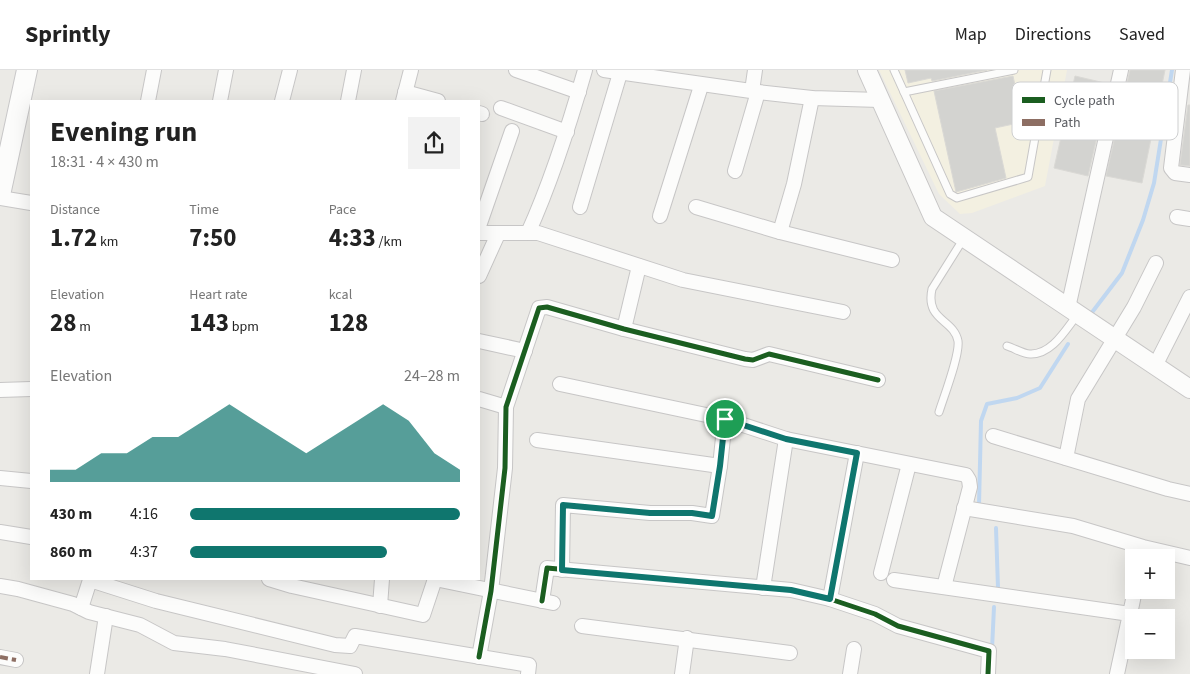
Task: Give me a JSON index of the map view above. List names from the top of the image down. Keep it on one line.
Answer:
{"legend":["Cycle path","Path"],"page":{"header":"Sprintly","nav":["Map","Directions","Saved"],"heading":["Evening run","18:31 · 4 × 430 m"],"stats":[["Distance","1.72 km"],["Time","7:50"],["Pace","4:33 /km"],["Elevation","28 m"],["Heart rate","143 bpm"],["kcal","128"]],"chart":["Elevation","24–28 m"],"list":[{"name":"430 m","note":"4:16"},{"name":"860 m","note":"4:37"}],"map_buttons":["+","−"]}}
